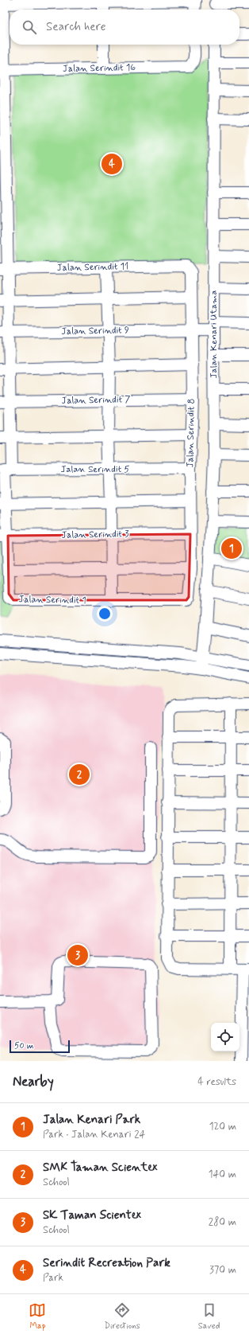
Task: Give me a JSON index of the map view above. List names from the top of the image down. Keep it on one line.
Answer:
{"streets":{"street":["Jalan Serindit 16","Jalan Serindit 11","Jalan Serindit 9","Jalan Kenari Utama","Jalan Serindit 7","Jalan Serindit 8","Jalan Serindit 5","Jalan Serindit 3","Jalan Serindit 1"]},"crossings":[["Jalan Serindit 11","Jalan Serindit 8"],["Jalan Serindit 9","Jalan Kenari Utama"],["Jalan Serindit 9","Jalan Serindit 8"],["Jalan Serindit 7","Jalan Serindit 8"],["Jalan Serindit 8","Jalan Serindit 5"],["Jalan Serindit 8","Jalan Serindit 3"],["Jalan Serindit 8","Jalan Serindit 1"]],"scale_bar":"50 m","page":{"search":"Search here","pins":["4","1","2","3"],"scale":"50 m","heading":["Nearby","4 results"],"list":[{"mark":"1","name":"Jalan Kenari Park","note":"Park · Jalan Kenari 24","value":"120 m"},{"mark":"2","name":"SMK Taman Scientex","note":"School","value":"140 m"},{"mark":"3","name":"SK Taman Scientex","note":"School","value":"280 m"},{"mark":"4","name":"Serindit Recreation Park","note":"Park","value":"370 m"}],"nav":["Map","Directions","Saved"]}}
